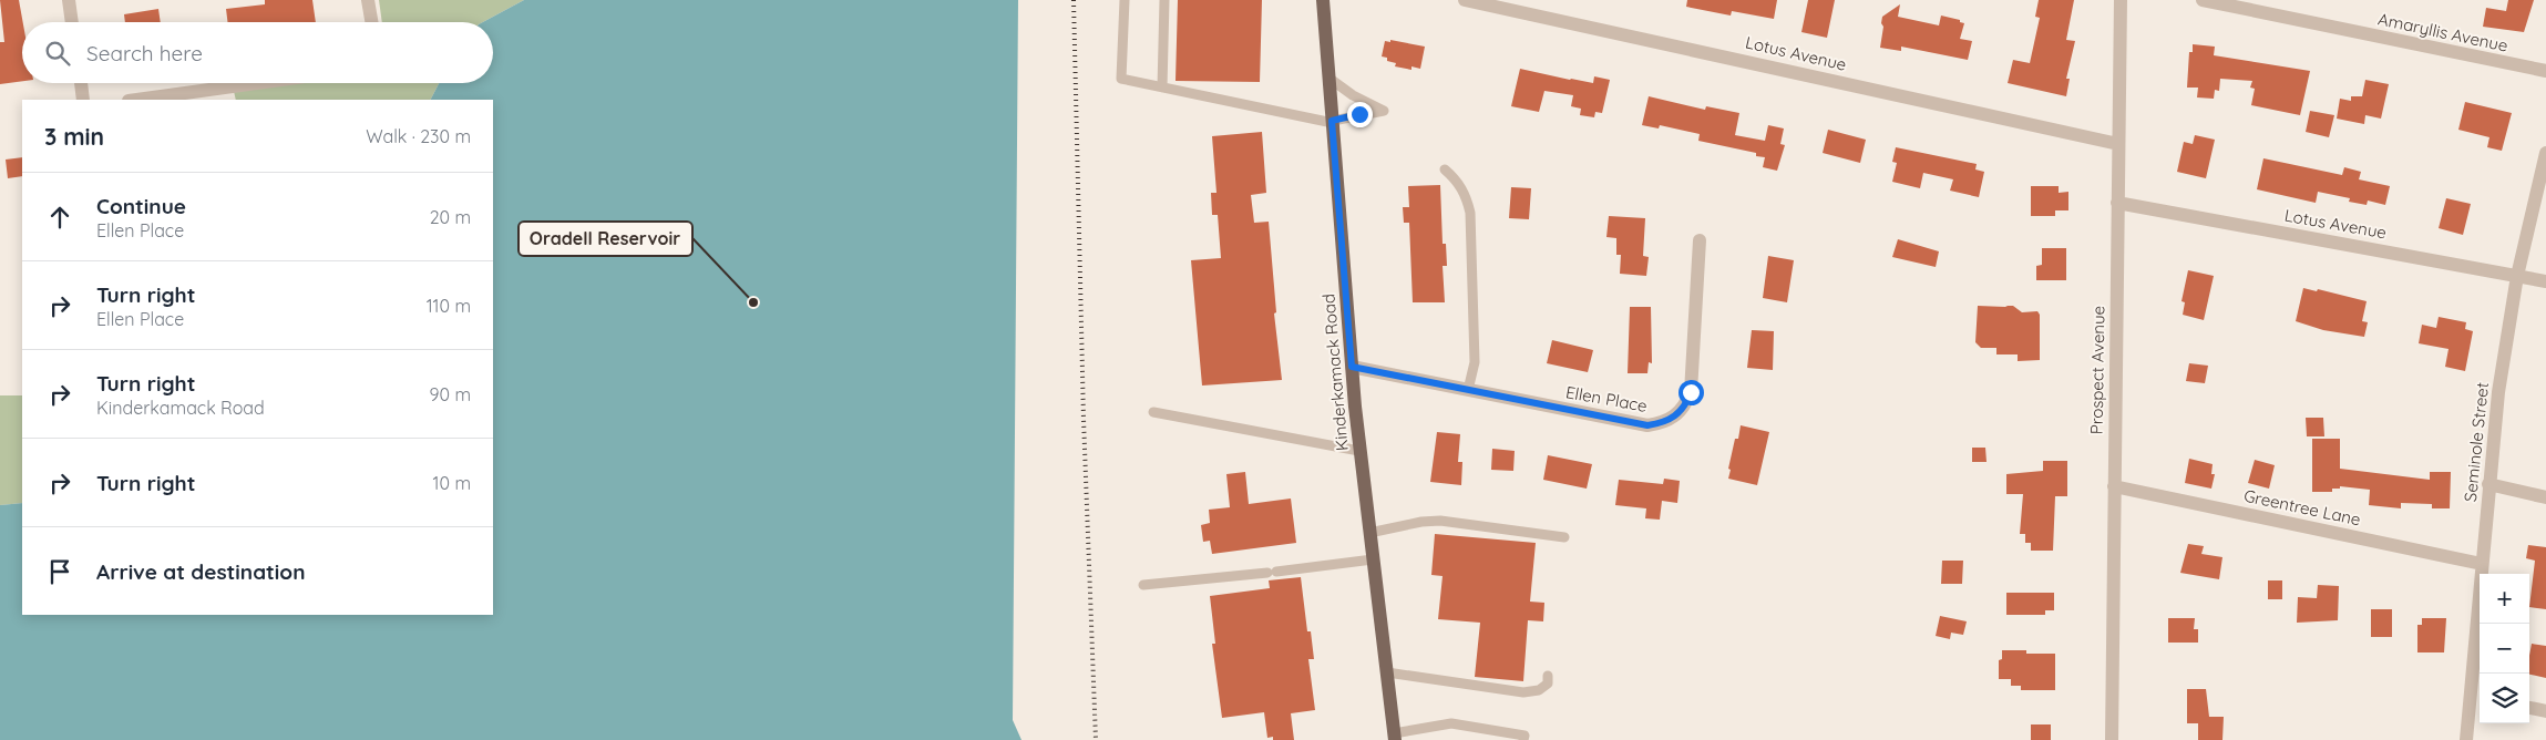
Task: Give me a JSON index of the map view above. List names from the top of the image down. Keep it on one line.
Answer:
{"streets":{"main road":["Kinderkamack Road"],"street":["Amaryllis Avenue","Lotus Avenue","Prospect Avenue","Ellen Place","Seminole Street","Greentree Lane"]},"crossings":[["Lotus Avenue","Prospect Avenue"],["Lotus Avenue","Seminole Street"],["Prospect Avenue","Greentree Lane"],["Kinderkamack Road","Ellen Place"],["Seminole Street","Greentree Lane"]],"places":["Oradell Reservoir"],"page":{"search":"Search here","heading":["3 min","Walk · 230 m"],"list":[["Continue","Ellen Place","20 m"],["Turn right","Ellen Place","110 m"],["Turn right","Kinderkamack Road","90 m"],["Turn right","10 m"],"Arrive at destination"],"map_buttons":["+","−"]}}
